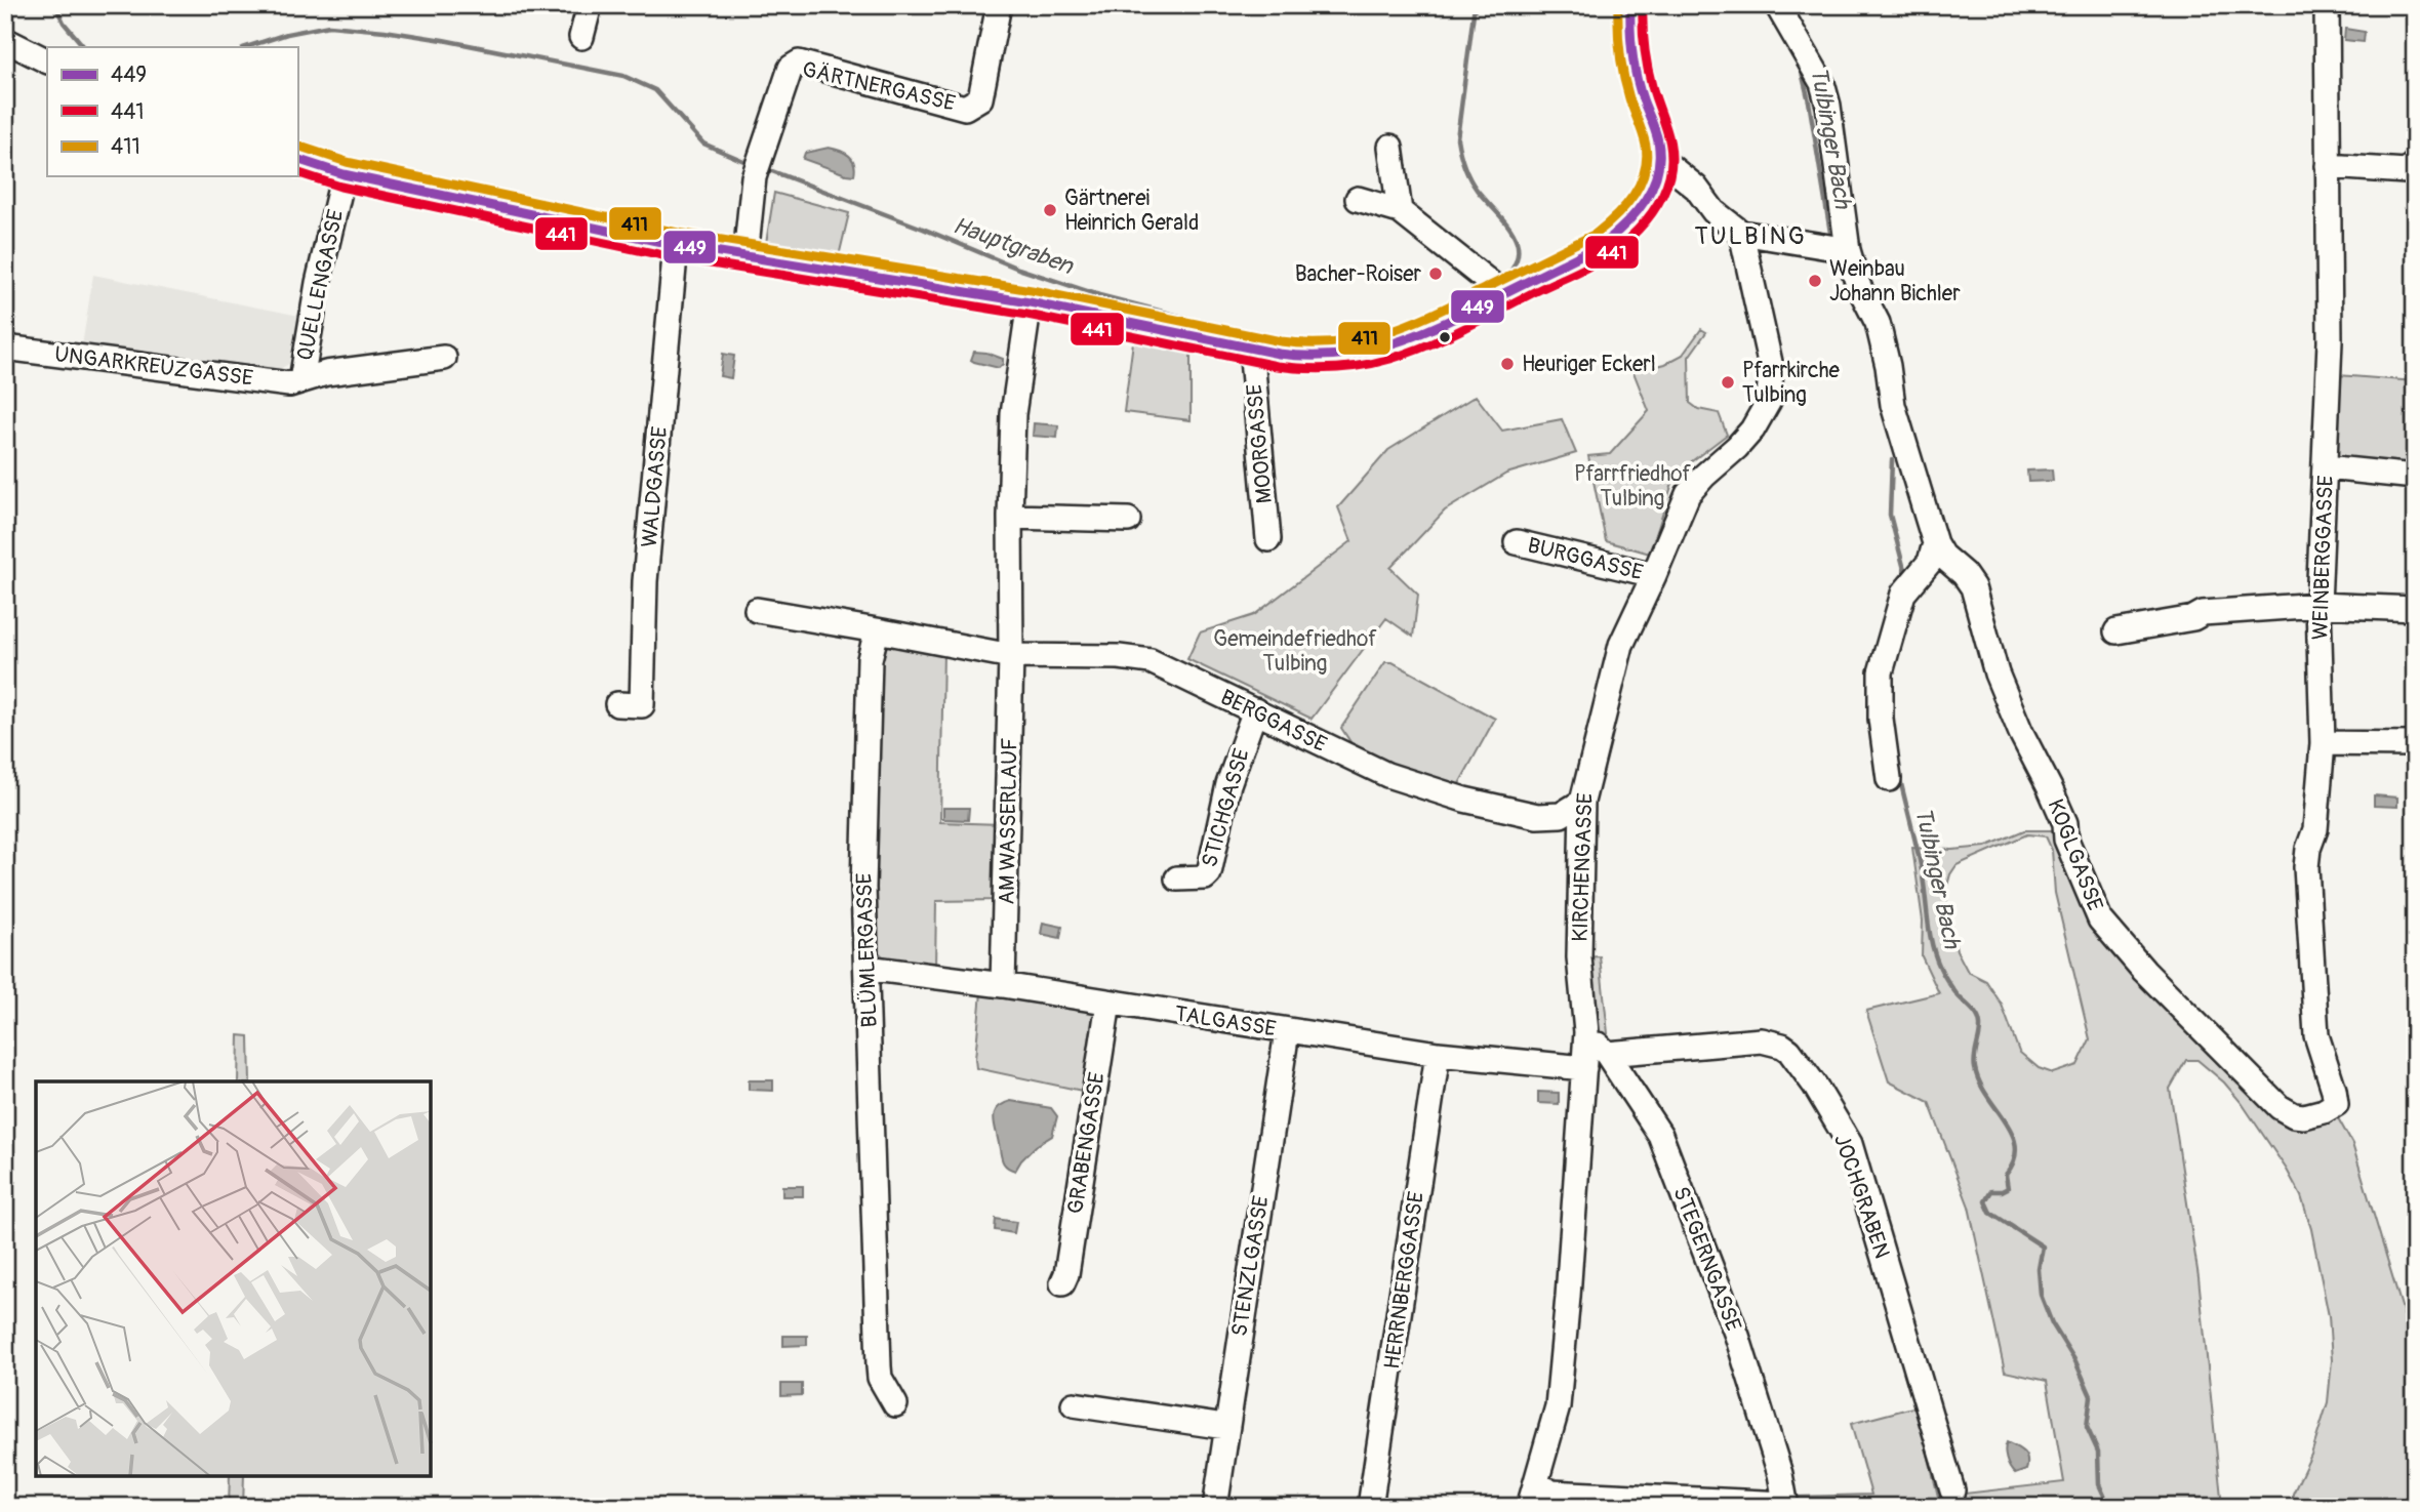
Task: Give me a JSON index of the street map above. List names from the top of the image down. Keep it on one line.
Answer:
{"streets":{"street":["GÄRTNERGASSE","QUELLENGASSE","UNGARKREUZGASSE","MOORGASSE","WALDGASSE","WEINBERGGASSE","BURGGASSE","BERGGASSE","STICHGASSE","AM WASSERLAUF","KOGLGASSE","KIRCHENGASSE","BLÜMLERGASSE","TALGASSE","GRABENGASSE","JOCHGRABEN","STEGERNGASSE","STENZLGASSE","HERRNBERGGASSE"]},"crossings":[["QUELLENGASSE","UNGARKREUZGASSE"],["WEINBERGGASSE","KOGLGASSE"],["BURGGASSE","KIRCHENGASSE"],["BERGGASSE","STICHGASSE"],["BERGGASSE","AM WASSERLAUF"],["BERGGASSE","KIRCHENGASSE"],["AM WASSERLAUF","TALGASSE"],["KIRCHENGASSE","TALGASSE"],["KIRCHENGASSE","STEGERNGASSE"],["BLÜMLERGASSE","TALGASSE"],["TALGASSE","GRABENGASSE"],["TALGASSE","STENZLGASSE"],["TALGASSE","HERRNBERGGASSE"],["JOCHGRABEN","STEGERNGASSE"]],"districts":["TULBING"],"water":["Tulbinger Bach","Hauptgraben"],"parks":["Pfarrfriedhof Tulbing","Gemeindefriedhof Tulbing"],"places":["Gärtnerei Heinrich Gerald","Bacher-Roiser","Weinbau Johann Bichler","Heuriger Eckerl","Pfarrkirche Tulbing"],"lines":["transit line 449","transit line 441","transit line 411"],"legend":["449","441","411"]}
